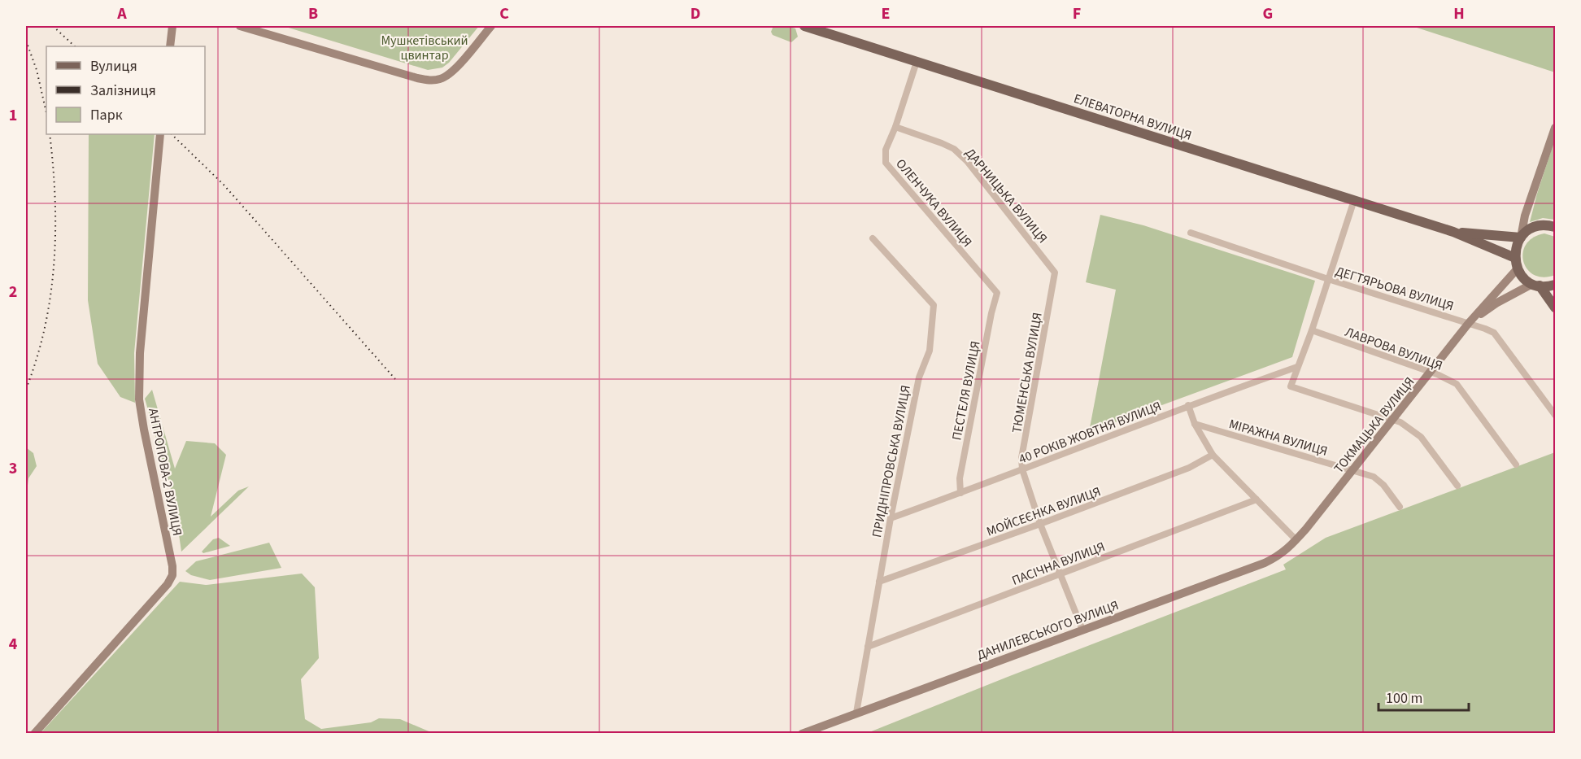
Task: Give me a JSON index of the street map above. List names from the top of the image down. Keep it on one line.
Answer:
{"streets":{"main road":["ЕЛЕВАТОРНА ВУЛИЦЯ"],"street":["ДАРНИЦЬКА ВУЛИЦЯ","ОЛЕНЧУКА ВУЛИЦЯ","ДЕГТЯРЬОВА ВУЛИЦЯ","ЛАВРОВА ВУЛИЦЯ","ТЮМЕНСЬКА ВУЛИЦЯ","ПЕСТЕЛЯ ВУЛИЦЯ","ТОКМАЦЬКА ВУЛИЦЯ","40 РОКІВ ЖОВТНЯ ВУЛИЦЯ","МІРАЖНА ВУЛИЦЯ","ПРИДНІПРОВСЬКА ВУЛИЦЯ","АНТРОПОВА-2 ВУЛИЦЯ","МОЙСЕЄНКА ВУЛИЦЯ","ПАСІЧНА ВУЛИЦЯ","ДАНИЛЕВСЬКОГО ВУЛИЦЯ"]},"crossings":[["ЕЛЕВАТОРНА ВУЛИЦЯ","ОЛЕНЧУКА ВУЛИЦЯ"],["ДАРНИЦЬКА ВУЛИЦЯ","ОЛЕНЧУКА ВУЛИЦЯ"],["ДАРНИЦЬКА ВУЛИЦЯ","ТЮМЕНСЬКА ВУЛИЦЯ"],["ОЛЕНЧУКА ВУЛИЦЯ","ПЕСТЕЛЯ ВУЛИЦЯ"],["ДЕГТЯРЬОВА ВУЛИЦЯ","ТОКМАЦЬКА ВУЛИЦЯ"],["ЛАВРОВА ВУЛИЦЯ","ТОКМАЦЬКА ВУЛИЦЯ"],["ТЮМЕНСЬКА ВУЛИЦЯ","40 РОКІВ ЖОВТНЯ ВУЛИЦЯ"],["ТЮМЕНСЬКА ВУЛИЦЯ","МОЙСЕЄНКА ВУЛИЦЯ"],["ТЮМЕНСЬКА ВУЛИЦЯ","ПАСІЧНА ВУЛИЦЯ"],["ТЮМЕНСЬКА ВУЛИЦЯ","ДАНИЛЕВСЬКОГО ВУЛИЦЯ"],["ПЕСТЕЛЯ ВУЛИЦЯ","40 РОКІВ ЖОВТНЯ ВУЛИЦЯ"],["ТОКМАЦЬКА ВУЛИЦЯ","МІРАЖНА ВУЛИЦЯ"],["ТОКМАЦЬКА ВУЛИЦЯ","ДАНИЛЕВСЬКОГО ВУЛИЦЯ"],["40 РОКІВ ЖОВТНЯ ВУЛИЦЯ","ПРИДНІПРОВСЬКА ВУЛИЦЯ"],["ПРИДНІПРОВСЬКА ВУЛИЦЯ","МОЙСЕЄНКА ВУЛИЦЯ"],["ПРИДНІПРОВСЬКА ВУЛИЦЯ","ПАСІЧНА ВУЛИЦЯ"],["ПРИДНІПРОВСЬКА ВУЛИЦЯ","ДАНИЛЕВСЬКОГО ВУЛИЦЯ"]],"parks":["Мушкетівський цвинтар"],"legend":["Вулиця","Залізниця","Парк"],"scale_bar":"100 m","grid":{"columns":["A","B","C","D","E","F","G","H"],"rows":["1","2","3","4"]}}
